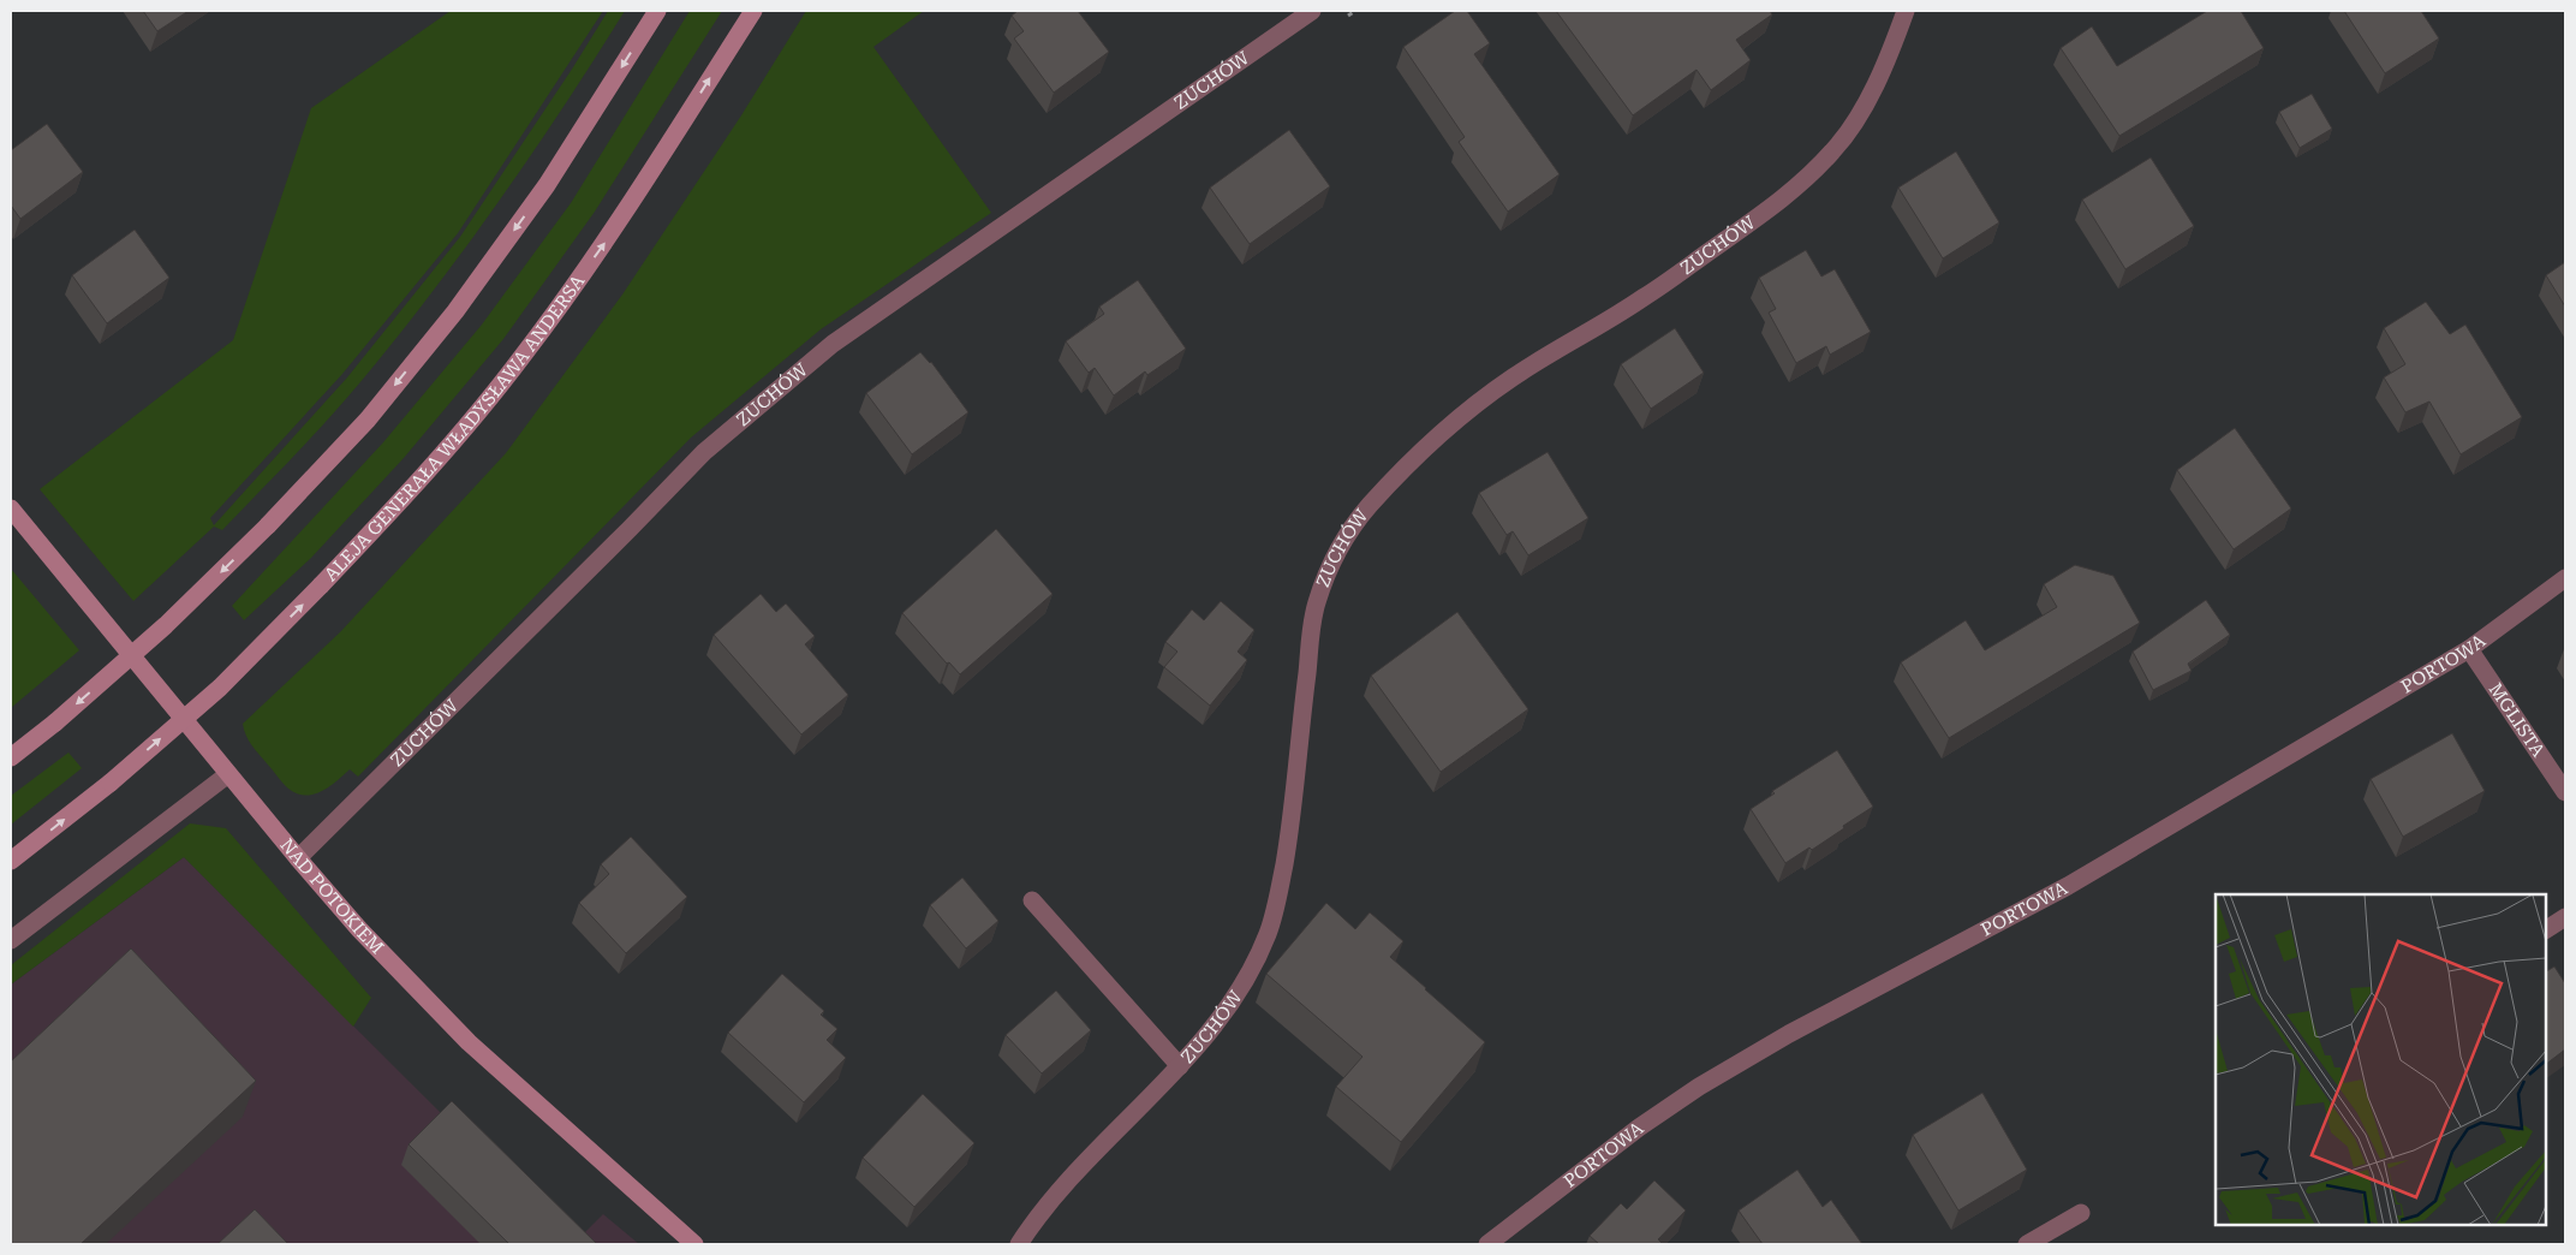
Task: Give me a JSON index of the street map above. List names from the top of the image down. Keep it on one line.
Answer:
{"streets":{"main road":["ALEJA GENERAŁA WŁADYSŁAWA ANDERSA","NAD POTOKIEM"],"street":["ZUCHÓW","PORTOWA","MGLISTA"]},"crossings":[["ZUCHÓW","NAD POTOKIEM"],["PORTOWA","MGLISTA"]]}
